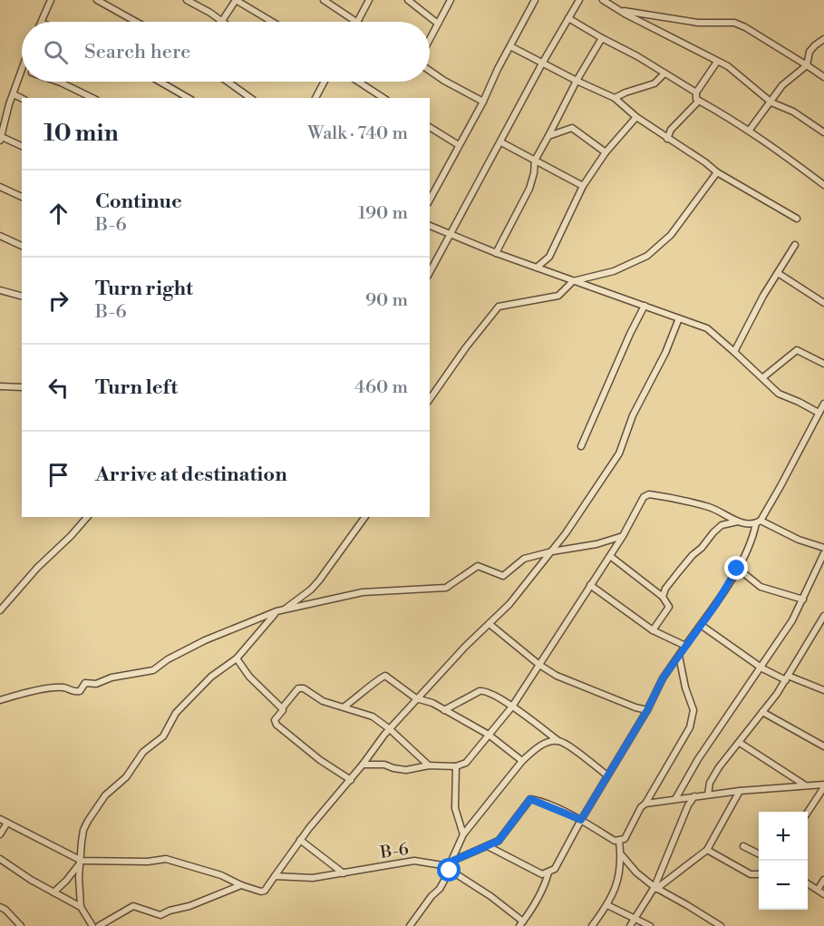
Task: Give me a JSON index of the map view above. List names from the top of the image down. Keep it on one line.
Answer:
{"streets":{"street":["B-6"]},"page":{"search":"Search here","heading":["10 min","Walk · 740 m"],"list":[["Continue","B-6","190 m"],["Turn right","B-6","90 m"],["Turn left","460 m"],"Arrive at destination"],"map_buttons":["+","−"]}}
